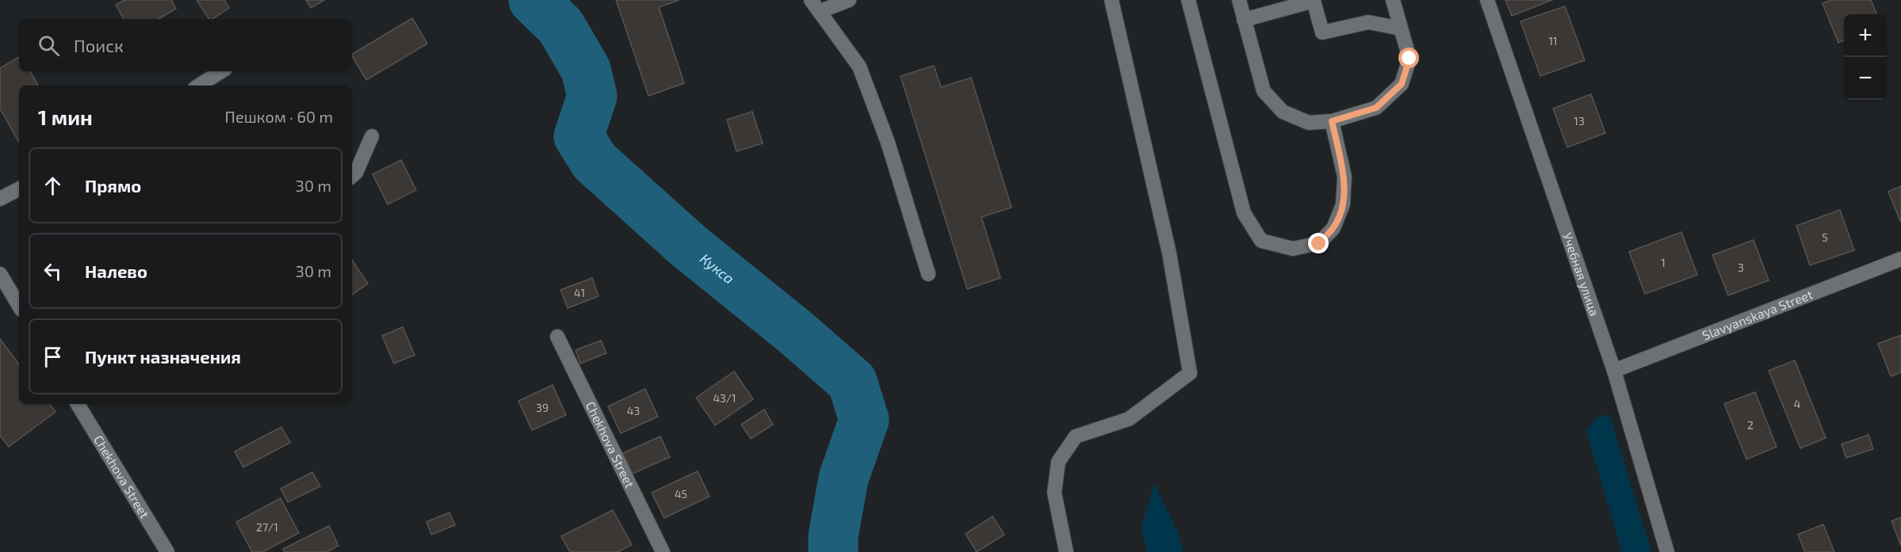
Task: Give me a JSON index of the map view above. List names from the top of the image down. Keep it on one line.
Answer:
{"streets":{"street":["Учебная улица","Slavyanskaya Street","Chekhova Street"]},"crossings":[["Учебная улица","Slavyanskaya Street"]],"water":["Кукса"],"house_numbers":["11","13","5","1","3","41","43/1","4","39","43","2","45","27/1"],"page":{"map_buttons":["+","−"],"search":"Поиск","heading":["1 мин","Пешком · 60 m"],"list":[["Прямо","30 m"],["Налево","30 m"],"Пункт назначения"]}}
